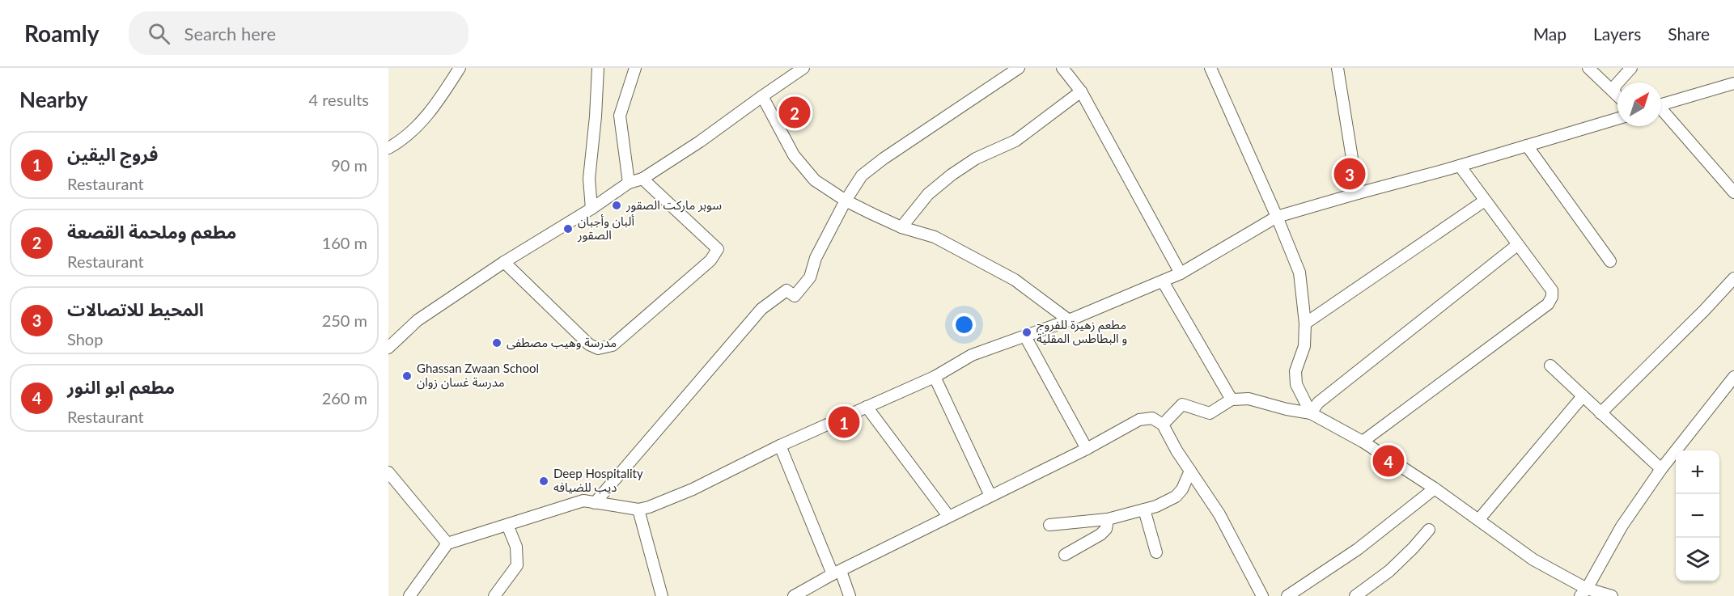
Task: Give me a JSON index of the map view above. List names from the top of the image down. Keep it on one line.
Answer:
{"places":["سوبر ماركت الصقور","ألبان وأجبان الصقور","مطعم زهيرة للفروج و البطاطس المقلية","مدرسة وهيب مصطفى","Ghassan Zwaan School مدرسة غسان زوان","Deep Hospitality ديب للضيافه"],"north":"top right","page":{"header":"Roamly","search":"Search here","nav":["Map","Layers","Share"],"heading":["Nearby","4 results"],"pins":["2","3","1","4"],"list":[{"mark":"1","name":"فروج اليقين","note":"Restaurant","value":"90 m"},{"mark":"2","name":"مطعم وملحمة القصعة","note":"Restaurant","value":"160 m"},{"mark":"3","name":"المحيط للاتصالات","note":"Shop","value":"250 m"},{"mark":"4","name":"مطعم ابو النور","note":"Restaurant","value":"260 m"}],"map_buttons":["+","−"]}}
